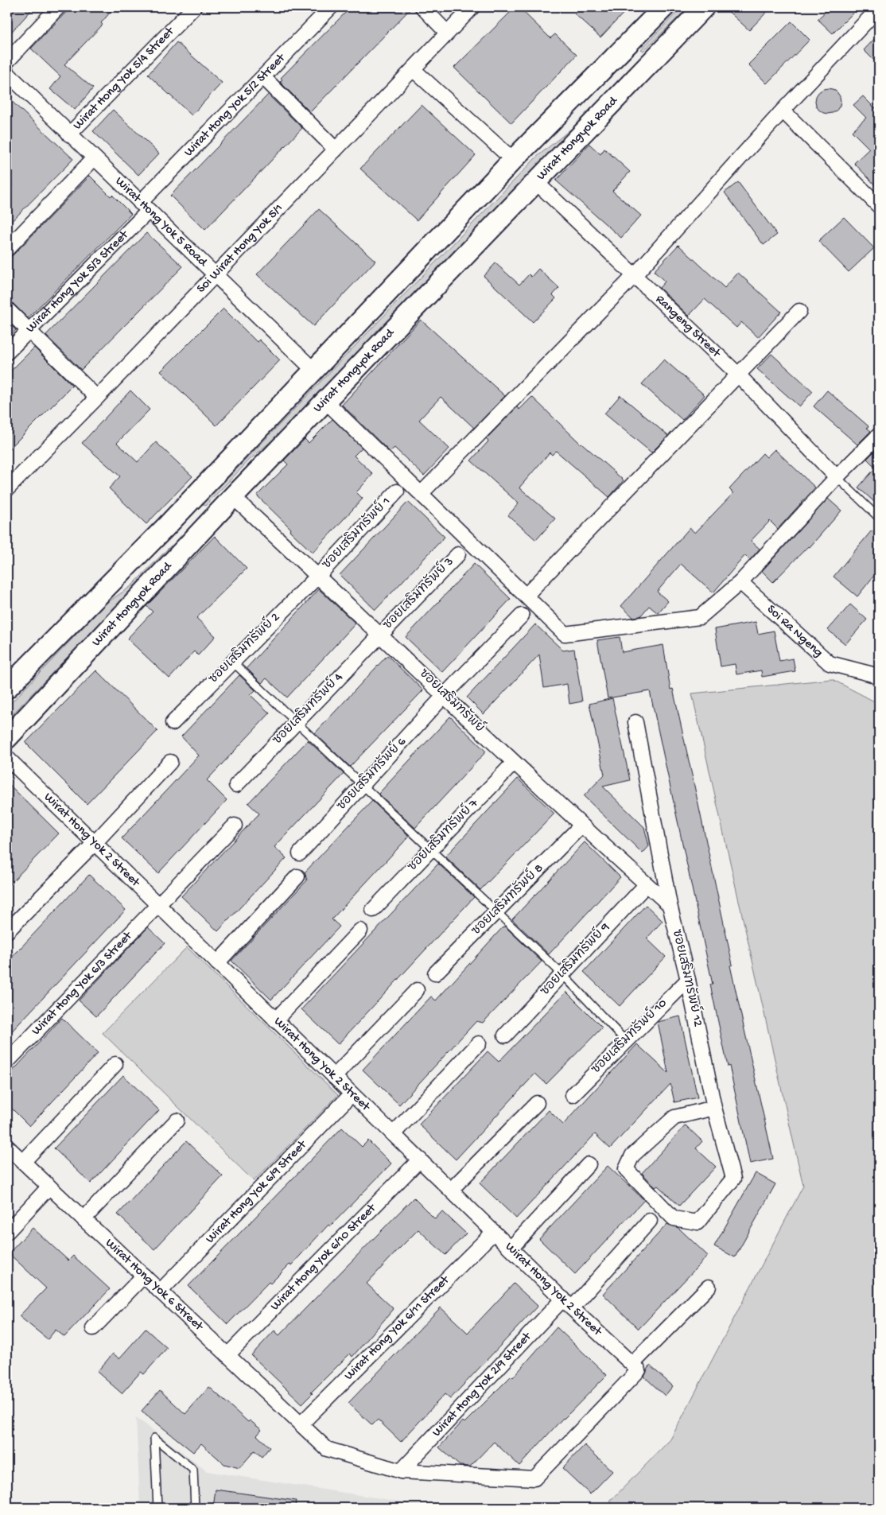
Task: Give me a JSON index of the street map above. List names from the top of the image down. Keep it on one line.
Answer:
{"streets":{"main road":["Wirat Hongyok Road"],"street":["Wirat Hong Yok 5/4 Street","Wirat Hong Yok 5/2 Street","Wirat Hong Yok 5 Road","Soi Wirat Hong Yok 5/1","Wirat Hong Yok 5/3 Street","Rangeng Street","ซอยเสริมทรัพย์ 1","ซอยเสริมทรัพย์ 3","Soi Ra Ngeng","ซอยเสริมทรัพย์ 2","ซอยเสริมทรัพย์","ซอยเสริมทรัพย์ 4","ซอยเสริมทรัพย์ 6","ซอยเสริมทรัพย์ 7","Wirat Hong Yok 2 Street","ซอยเสริมทรัพย์ 8","ซอยเสริมทรัพย์ 9","ซอยเสริมทรัพย์ 12","Wirat Hong Yok 6/3 Street","ซอยเสริมทรัพย์ 10","Wirat Hong Yok 6/9 Street","Wirat Hong Yok 6/10 Street","Wirat Hong Yok 6 Street","Wirat Hong Yok 6/11 Street","Wirat Hong Yok 2/9 Street"]},"crossings":[["Wirat Hong Yok 5/4 Street","Wirat Hong Yok 5 Road"],["Wirat Hong Yok 5/2 Street","Wirat Hong Yok 5 Road"],["Wirat Hong Yok 5/2 Street","Wirat Hong Yok 5/3 Street"],["Wirat Hongyok Road","Rangeng Street"],["Wirat Hongyok Road","ซอยเสริมทรัพย์"],["Wirat Hong Yok 5 Road","Soi Wirat Hong Yok 5/1"],["Wirat Hong Yok 5 Road","Wirat Hong Yok 5/3 Street"],["ซอยเสริมทรัพย์ 1","ซอยเสริมทรัพย์ 2"],["ซอยเสริมทรัพย์ 1","ซอยเสริมทรัพย์"],["ซอยเสริมทรัพย์ 3","ซอยเสริมทรัพย์"],["ซอยเสริมทรัพย์ 3","ซอยเสริมทรัพย์ 4"],["ซอยเสริมทรัพย์ 2","ซอยเสริมทรัพย์"],["ซอยเสริมทรัพย์","ซอยเสริมทรัพย์ 4"],["ซอยเสริมทรัพย์","ซอยเสริมทรัพย์ 6"],["ซอยเสริมทรัพย์","ซอยเสริมทรัพย์ 7"],["ซอยเสริมทรัพย์","ซอยเสริมทรัพย์ 8"],["ซอยเสริมทรัพย์","ซอยเสริมทรัพย์ 9"],["ซอยเสริมทรัพย์","ซอยเสริมทรัพย์ 12"],["Wirat Hong Yok 2 Street","Wirat Hong Yok 6/3 Street"],["Wirat Hong Yok 2 Street","Wirat Hong Yok 6/9 Street"],["Wirat Hong Yok 2 Street","Wirat Hong Yok 6/10 Street"],["Wirat Hong Yok 2 Street","Wirat Hong Yok 6/11 Street"],["Wirat Hong Yok 2 Street","Wirat Hong Yok 2/9 Street"],["ซอยเสริมทรัพย์ 12","ซอยเสริมทรัพย์ 10"],["Wirat Hong Yok 6/9 Street","Wirat Hong Yok 6 Street"],["Wirat Hong Yok 6/10 Street","Wirat Hong Yok 6 Street"],["Wirat Hong Yok 6 Street","Wirat Hong Yok 6/11 Street"],["Wirat Hong Yok 6 Street","Wirat Hong Yok 2/9 Street"]]}
